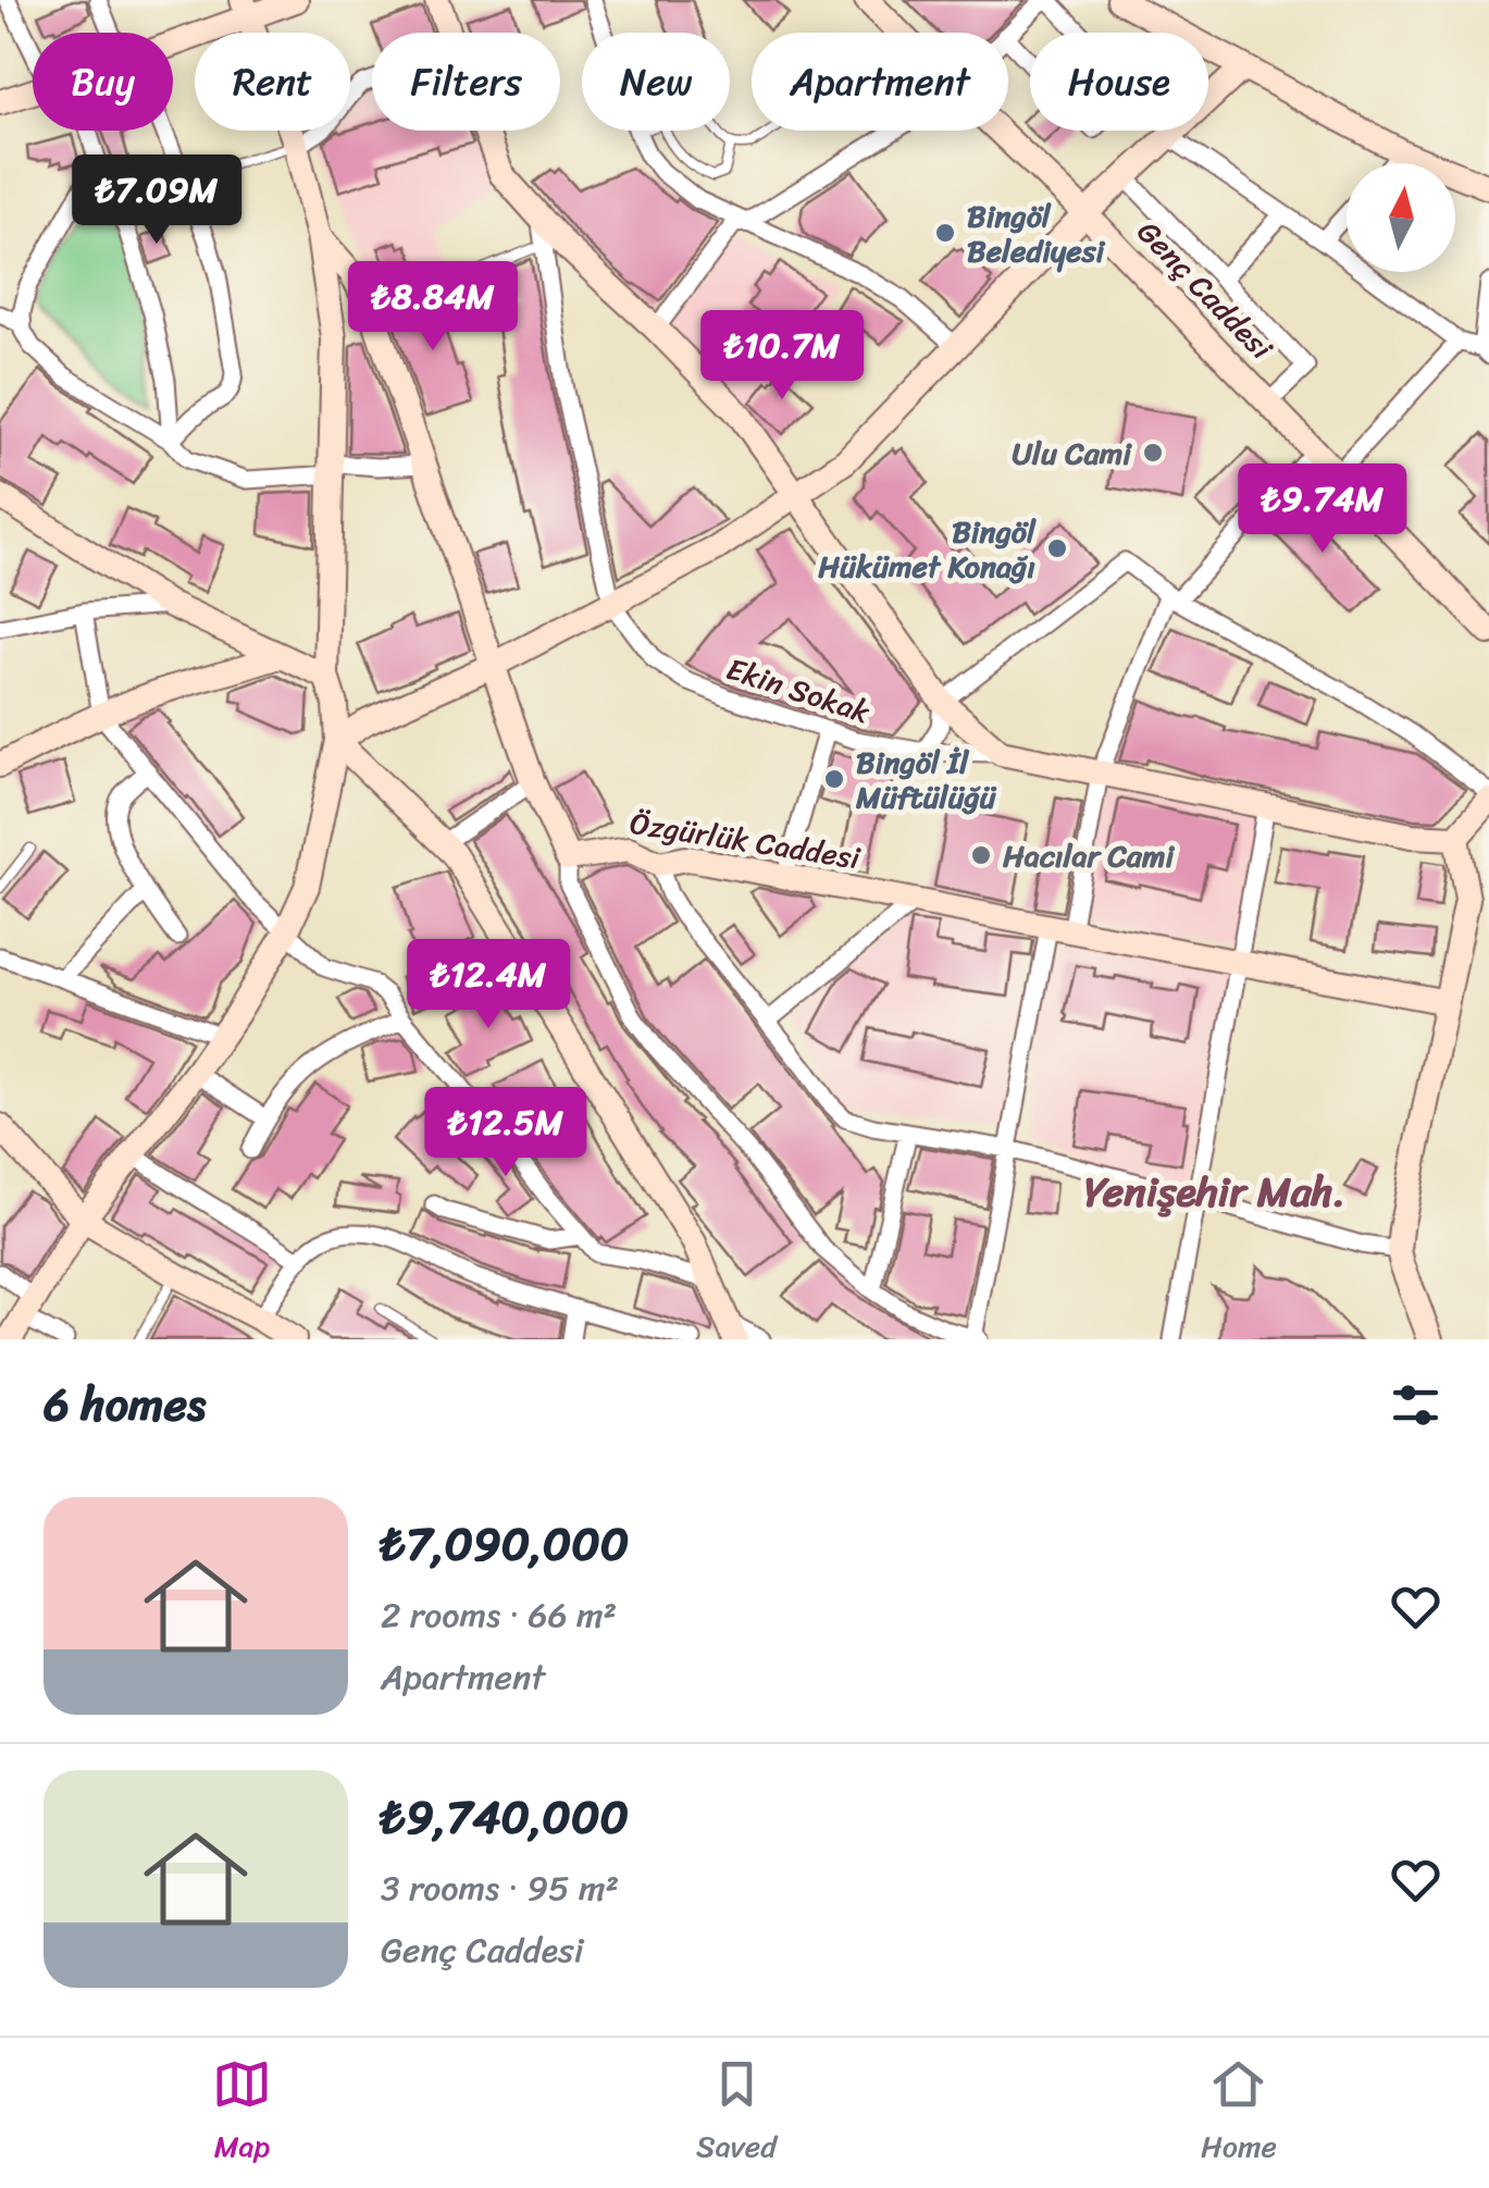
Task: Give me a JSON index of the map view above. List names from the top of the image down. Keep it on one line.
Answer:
{"streets":{"street":["Genç Caddesi","Ekin Sokak","Özgürlük Caddesi"]},"districts":["Yenişehir Mah."],"places":["Bingöl Belediyesi","Ulu Cami","Bingöl Hükümet Konağı","Bingöl İl Müftülüğü","Hacılar Cami"],"north":"top","page":{"chip":["Buy","Rent","Filters","New","Apartment","House"],"price":["₺7.09M","₺8.84M","₺10.7M","₺9.74M","₺12.4M","₺12.5M"],"heading":"6 homes","list":[{"name":"₺7,090,000","note":"2 rooms · 66 m² · Apartment"},{"name":"₺9,740,000","note":"3 rooms · 95 m² · Genç Caddesi"}],"tabs":["Map","Saved","Home"]}}
